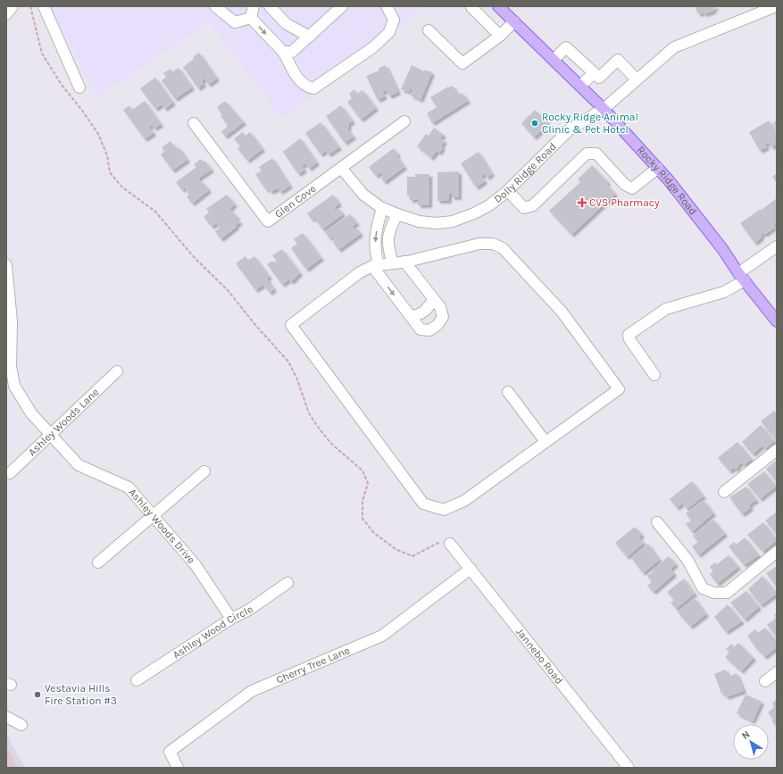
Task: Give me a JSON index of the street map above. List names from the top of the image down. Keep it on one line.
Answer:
{"streets":{"main road":["Rocky Ridge Road"],"street":["Dolly Ridge Road","Glen Cove","Ashley Woods Lane","Ashley Woods Drive","Ashley Wood Circle","Jannebo Road","Cherry Tree Lane"]},"crossings":[["Dolly Ridge Road","Rocky Ridge Road"],["Dolly Ridge Road","Glen Cove"],["Ashley Woods Lane","Ashley Woods Drive"],["Ashley Woods Drive","Ashley Wood Circle"],["Jannebo Road","Cherry Tree Lane"]],"places":{"other":["Rocky Ridge Animal Clinic & Pet Hotel","Vestavia Hills Fire Station #3"],"health":["CVS Pharmacy"]},"north":"top left"}
